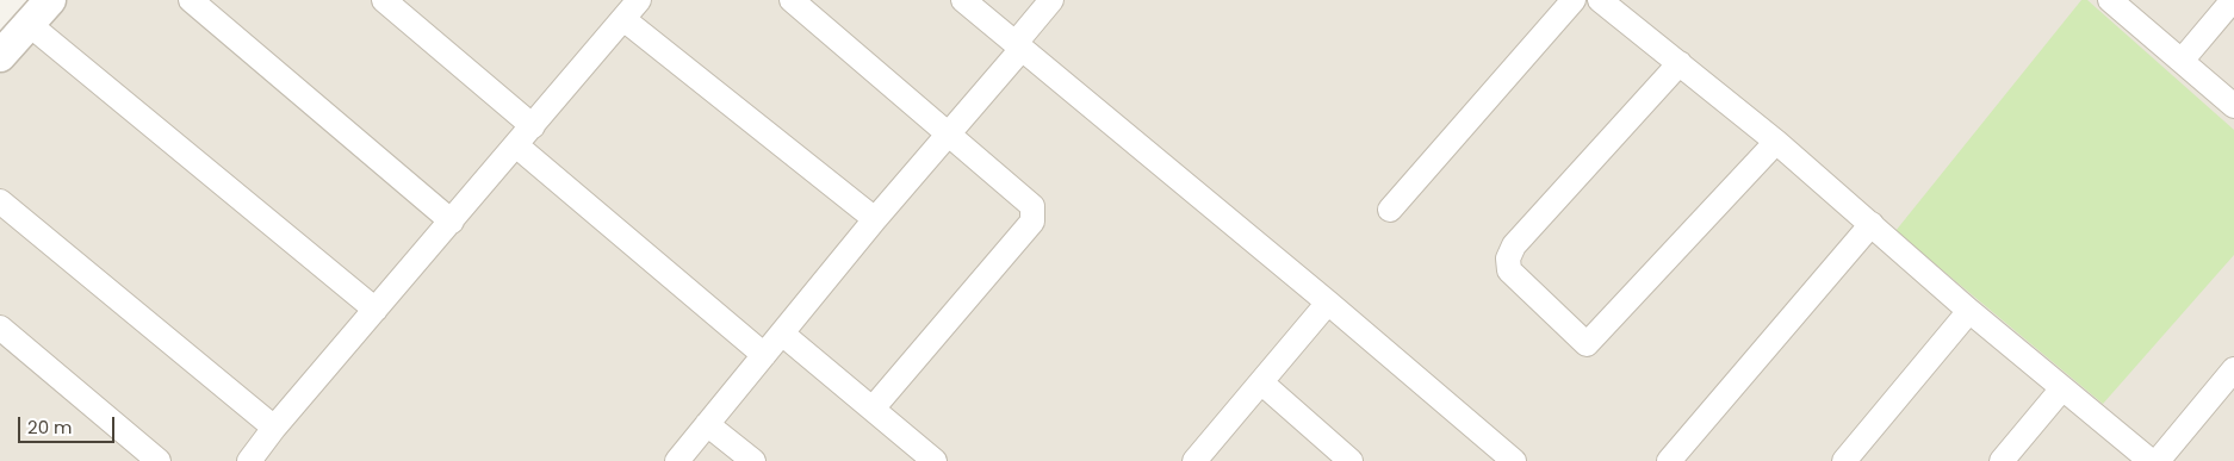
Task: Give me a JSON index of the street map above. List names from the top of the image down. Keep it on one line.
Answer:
{"scale_bar":"20 m"}
